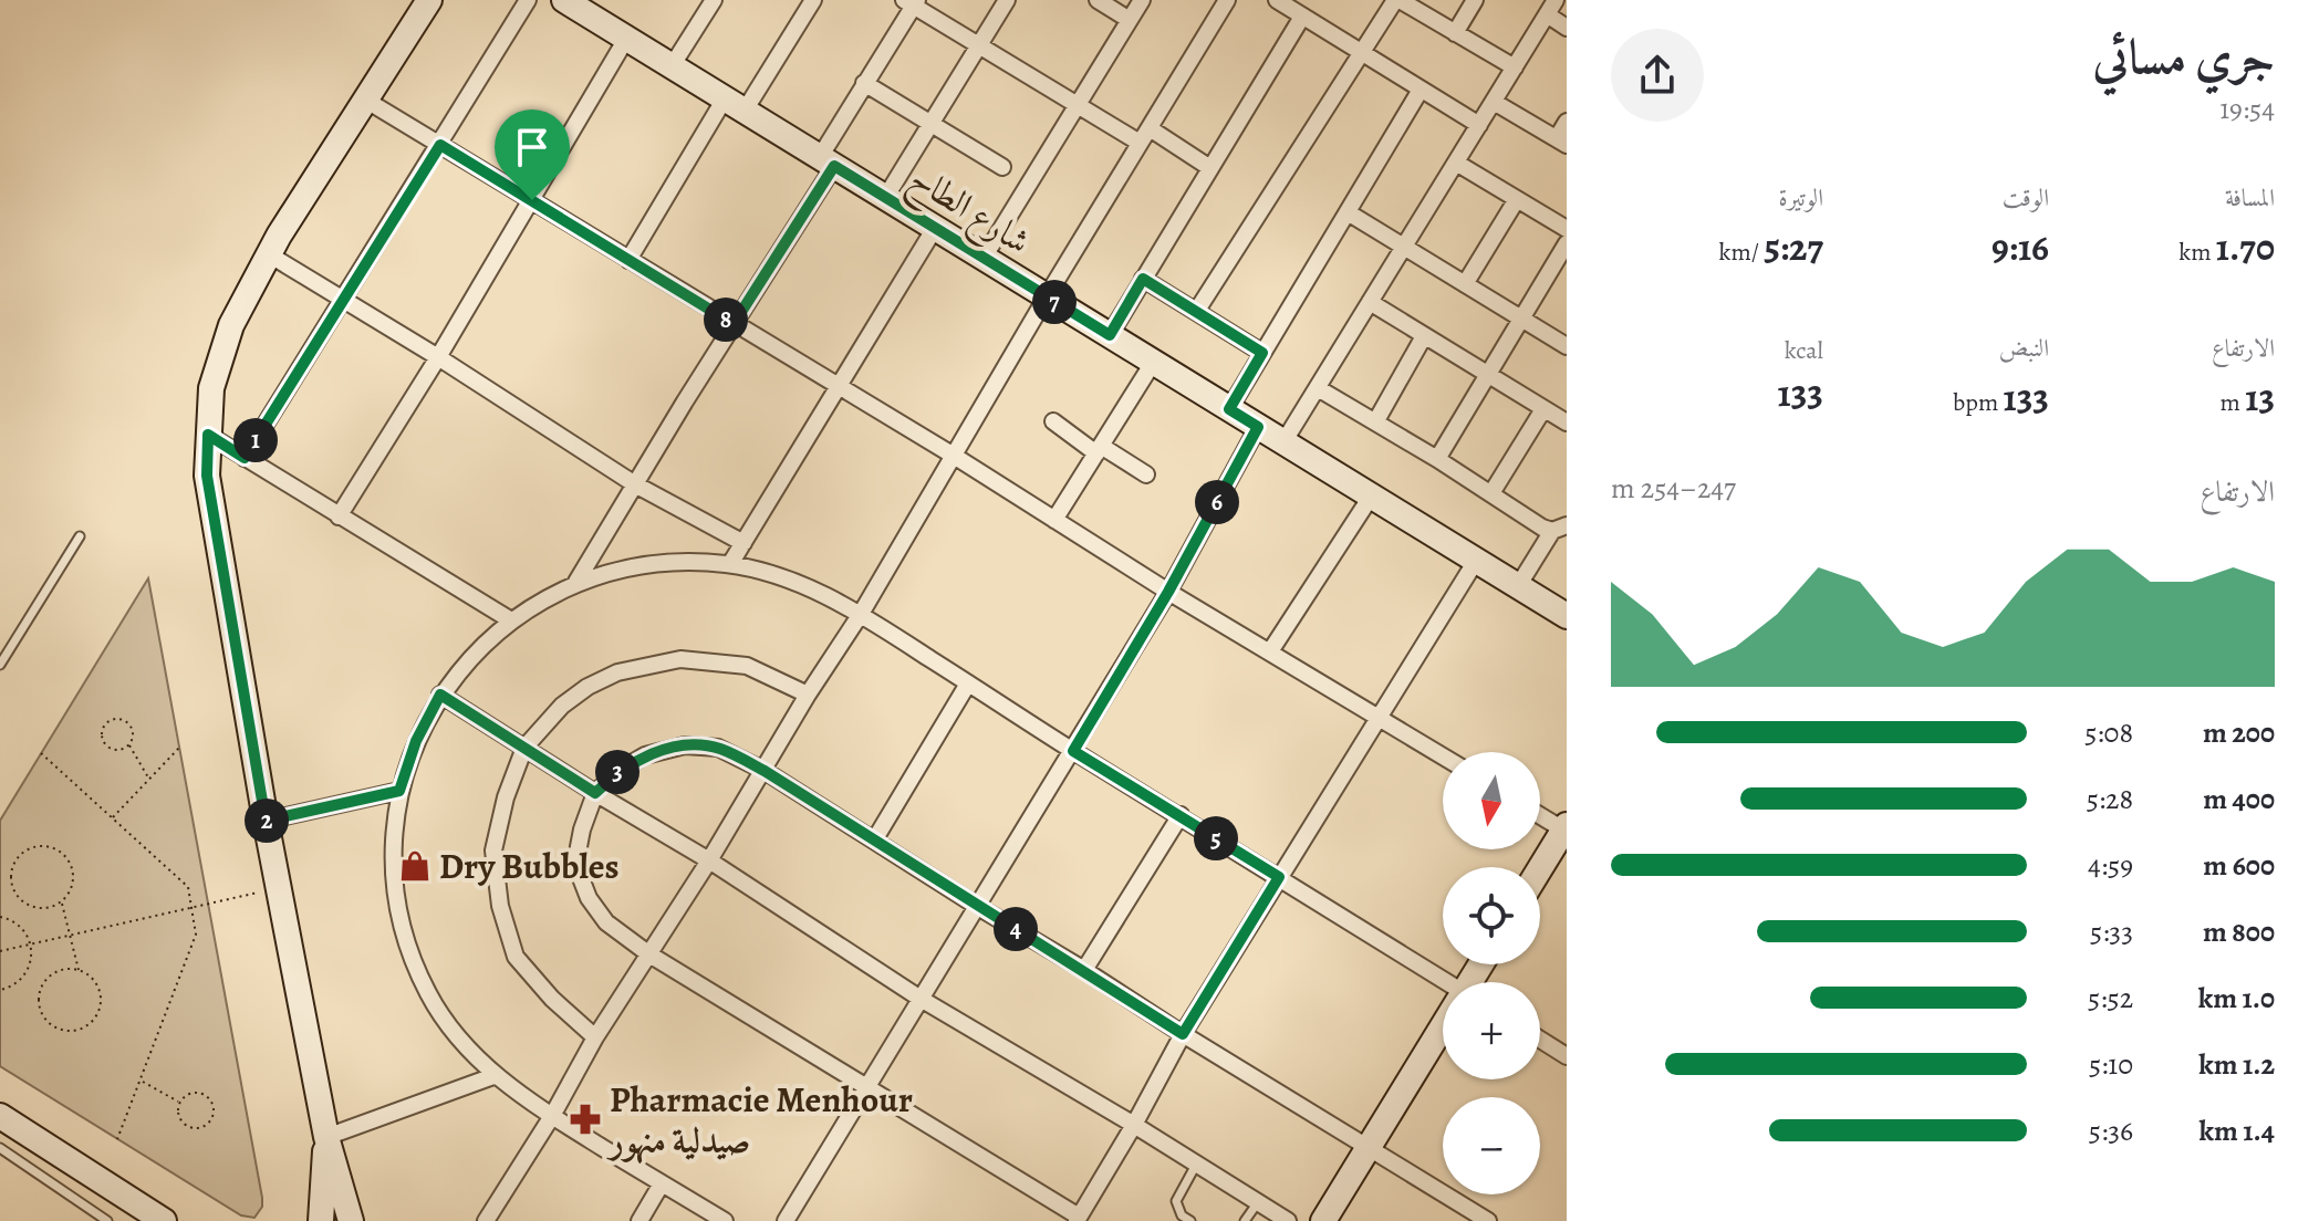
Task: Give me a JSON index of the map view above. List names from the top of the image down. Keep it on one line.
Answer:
{"streets":{"street":["شارع الطاح"]},"places":{"shop":["Dry Bubbles"],"pharmacy":["Pharmacie Menhour صيدلية منهور"]},"north":"bottom","page":{"heading":["جري مسائي","19:54"],"stats":[["المسافة","1.70 km"],["الوقت","9:16"],["الوتيرة","5:27 /km"],["الارتفاع","13 m"],["النبض","133 bpm"],["kcal","133"]],"pins":["7","8","1","6","3","2","5","4"],"chart":["الارتفاع","247–254 m"],"list":[{"name":"200 m","note":"5:08"},{"name":"400 m","note":"5:28"},{"name":"600 m","note":"4:59"},{"name":"800 m","note":"5:33"},{"name":"1.0 km","note":"5:52"},{"name":"1.2 km","note":"5:10"},{"name":"1.4 km","note":"5:36"}],"map_buttons":["+","−"]}}
